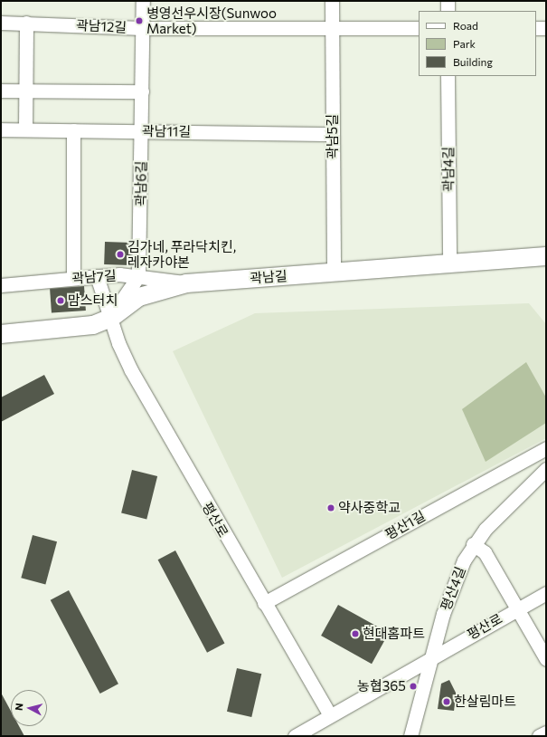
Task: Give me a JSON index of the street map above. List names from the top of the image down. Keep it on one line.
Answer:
{"streets":{"main road":["곽남길"],"street":["곽남12길","곽남11길","곽남5길","곽남4길","곽남6길","곽남7길","평산로","평산1길","평산4길"]},"crossings":[["곽남12길","곽남5길"],["곽남12길","곽남6길"],["곽남11길","곽남5길"],["곽남11길","곽남6길"],["곽남5길","곽남길"],["곽남4길","곽남길"],["곽남6길","곽남7길"],["곽남7길","곽남길"],["곽남7길","평산로"],["곽남길","평산로"],["평산로","평산1길"],["평산로","평산4길"]],"places":["병영선우시장(Sunwoo Market)","김가네, 푸라닥치킨, 레자카야본","맘스터치","약사중학교","현대홈파트","농협365","한살림마트"],"legend":["Road","Park","Building"],"north":"left"}
